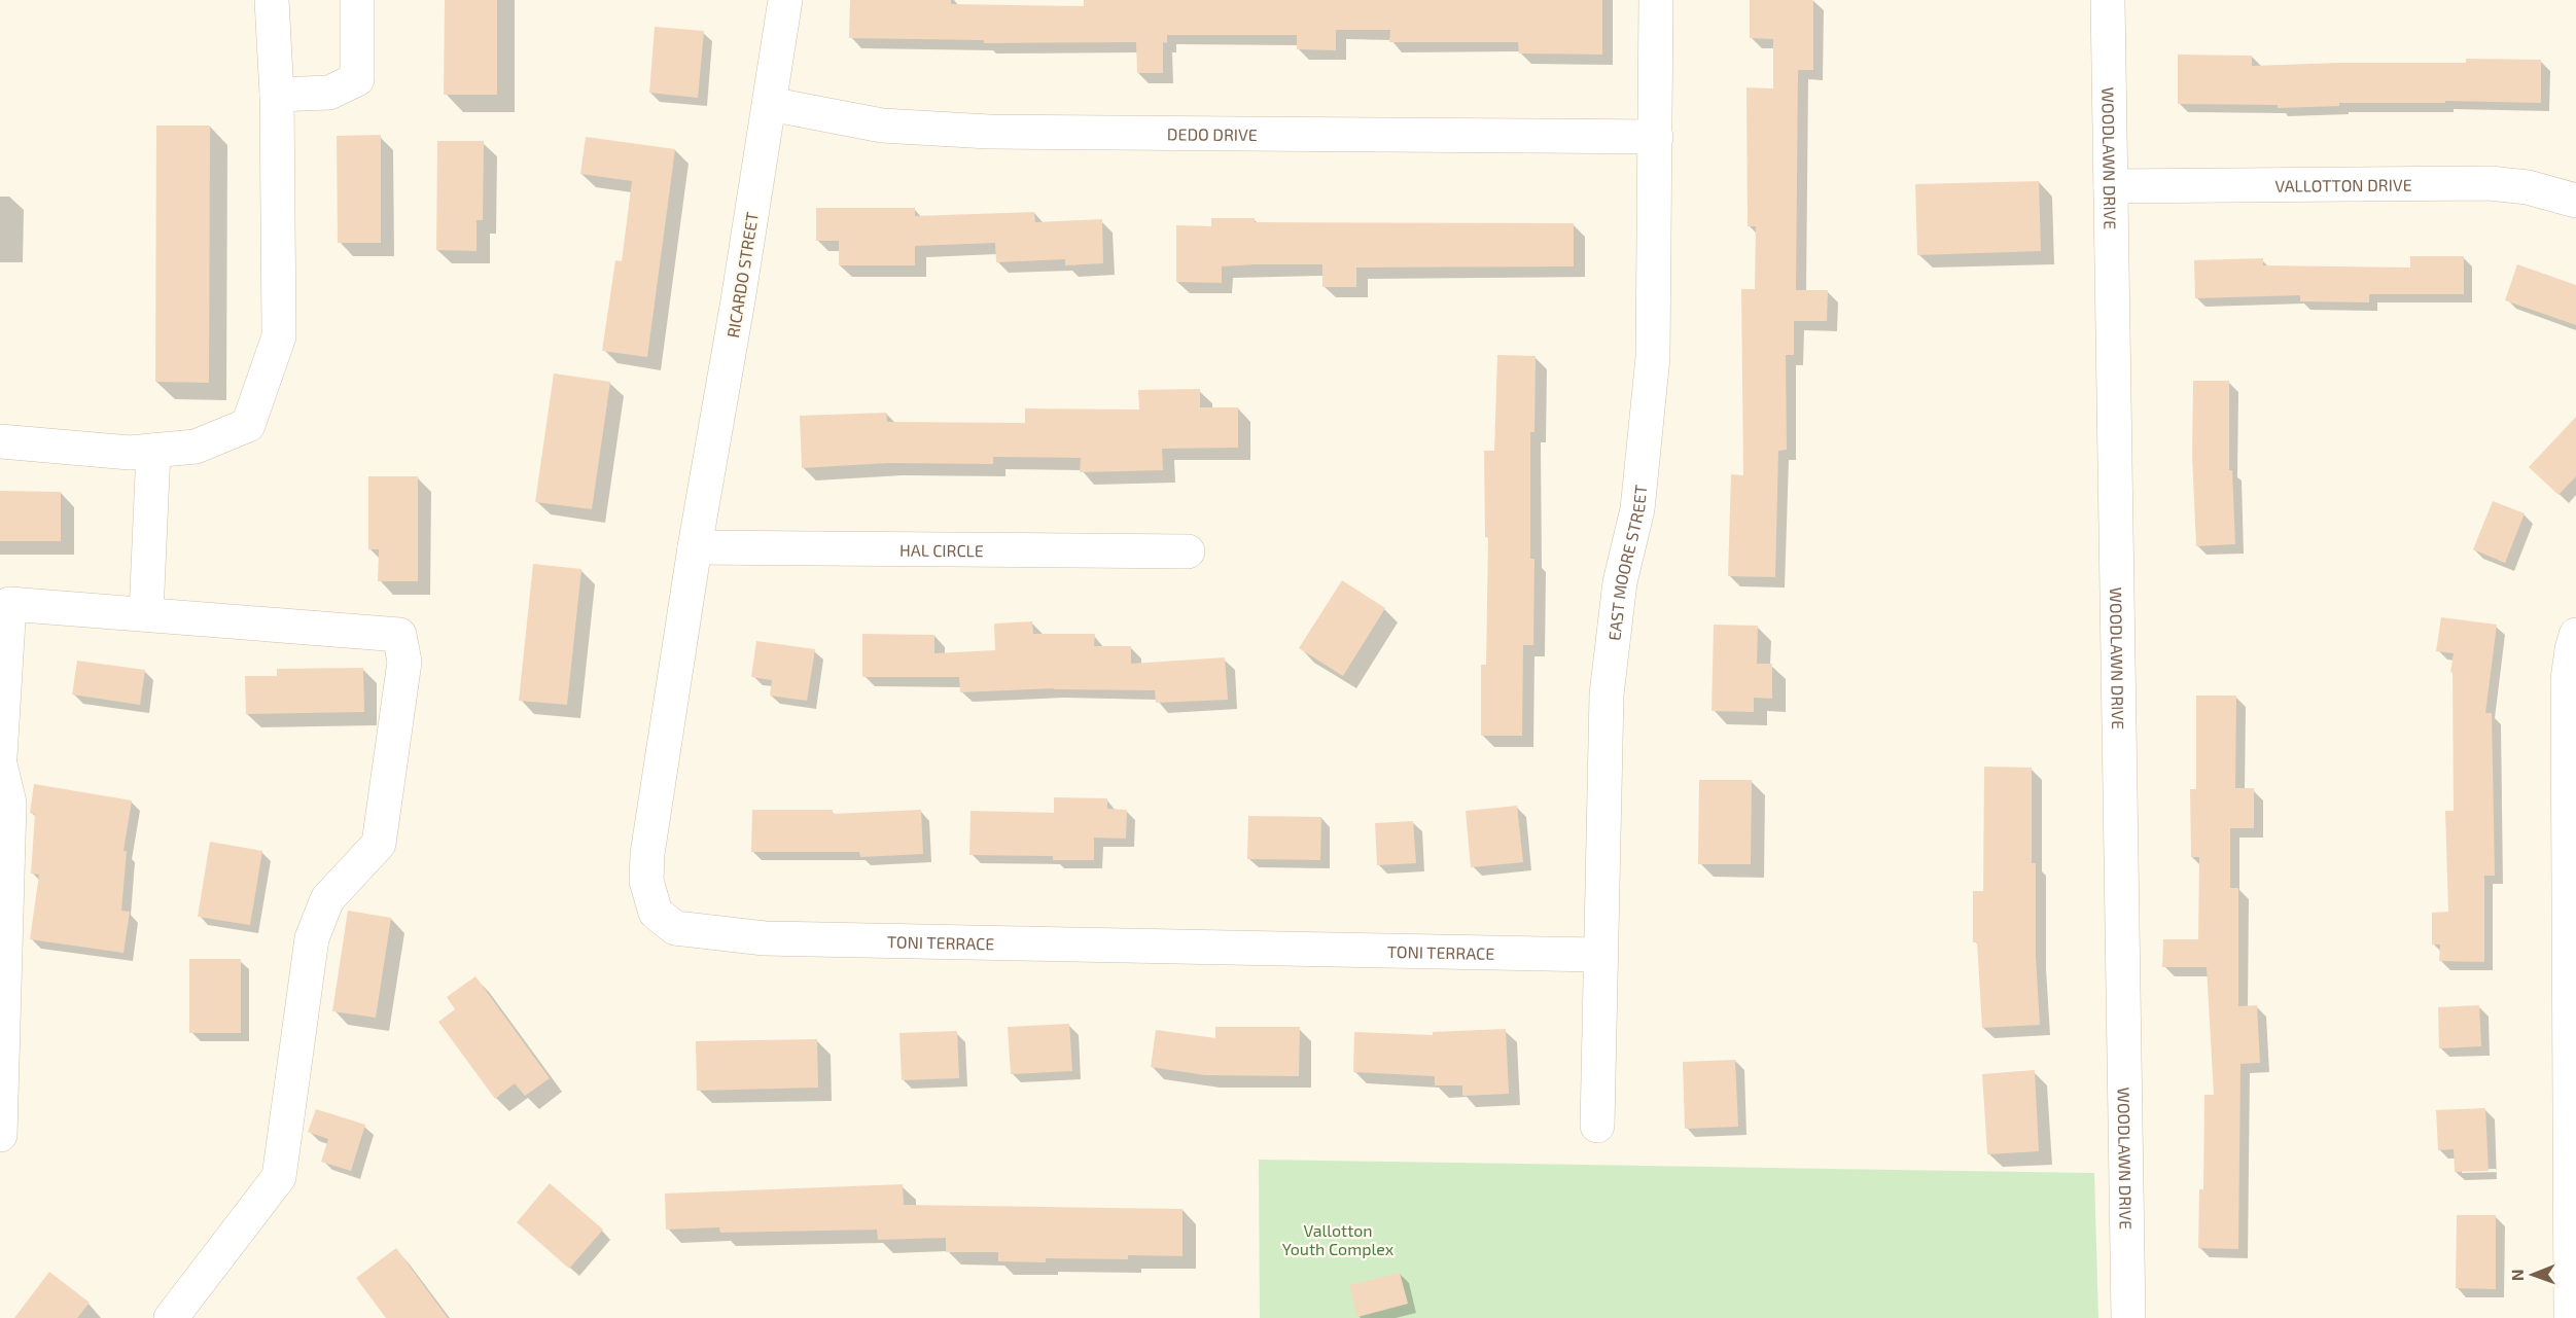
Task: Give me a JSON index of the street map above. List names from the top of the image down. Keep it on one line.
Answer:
{"streets":{"street":["DEDO DRIVE","WOODLAWN DRIVE","VALLOTTON DRIVE","RICARDO STREET","HAL CIRCLE","EAST MOORE STREET","TONI TERRACE"]},"crossings":[["DEDO DRIVE","RICARDO STREET"],["DEDO DRIVE","EAST MOORE STREET"],["WOODLAWN DRIVE","VALLOTTON DRIVE"],["RICARDO STREET","HAL CIRCLE"],["RICARDO STREET","TONI TERRACE"],["HAL CIRCLE","TONI TERRACE"],["EAST MOORE STREET","TONI TERRACE"]],"parks":["Vallotton Youth Complex"],"north":"left"}
